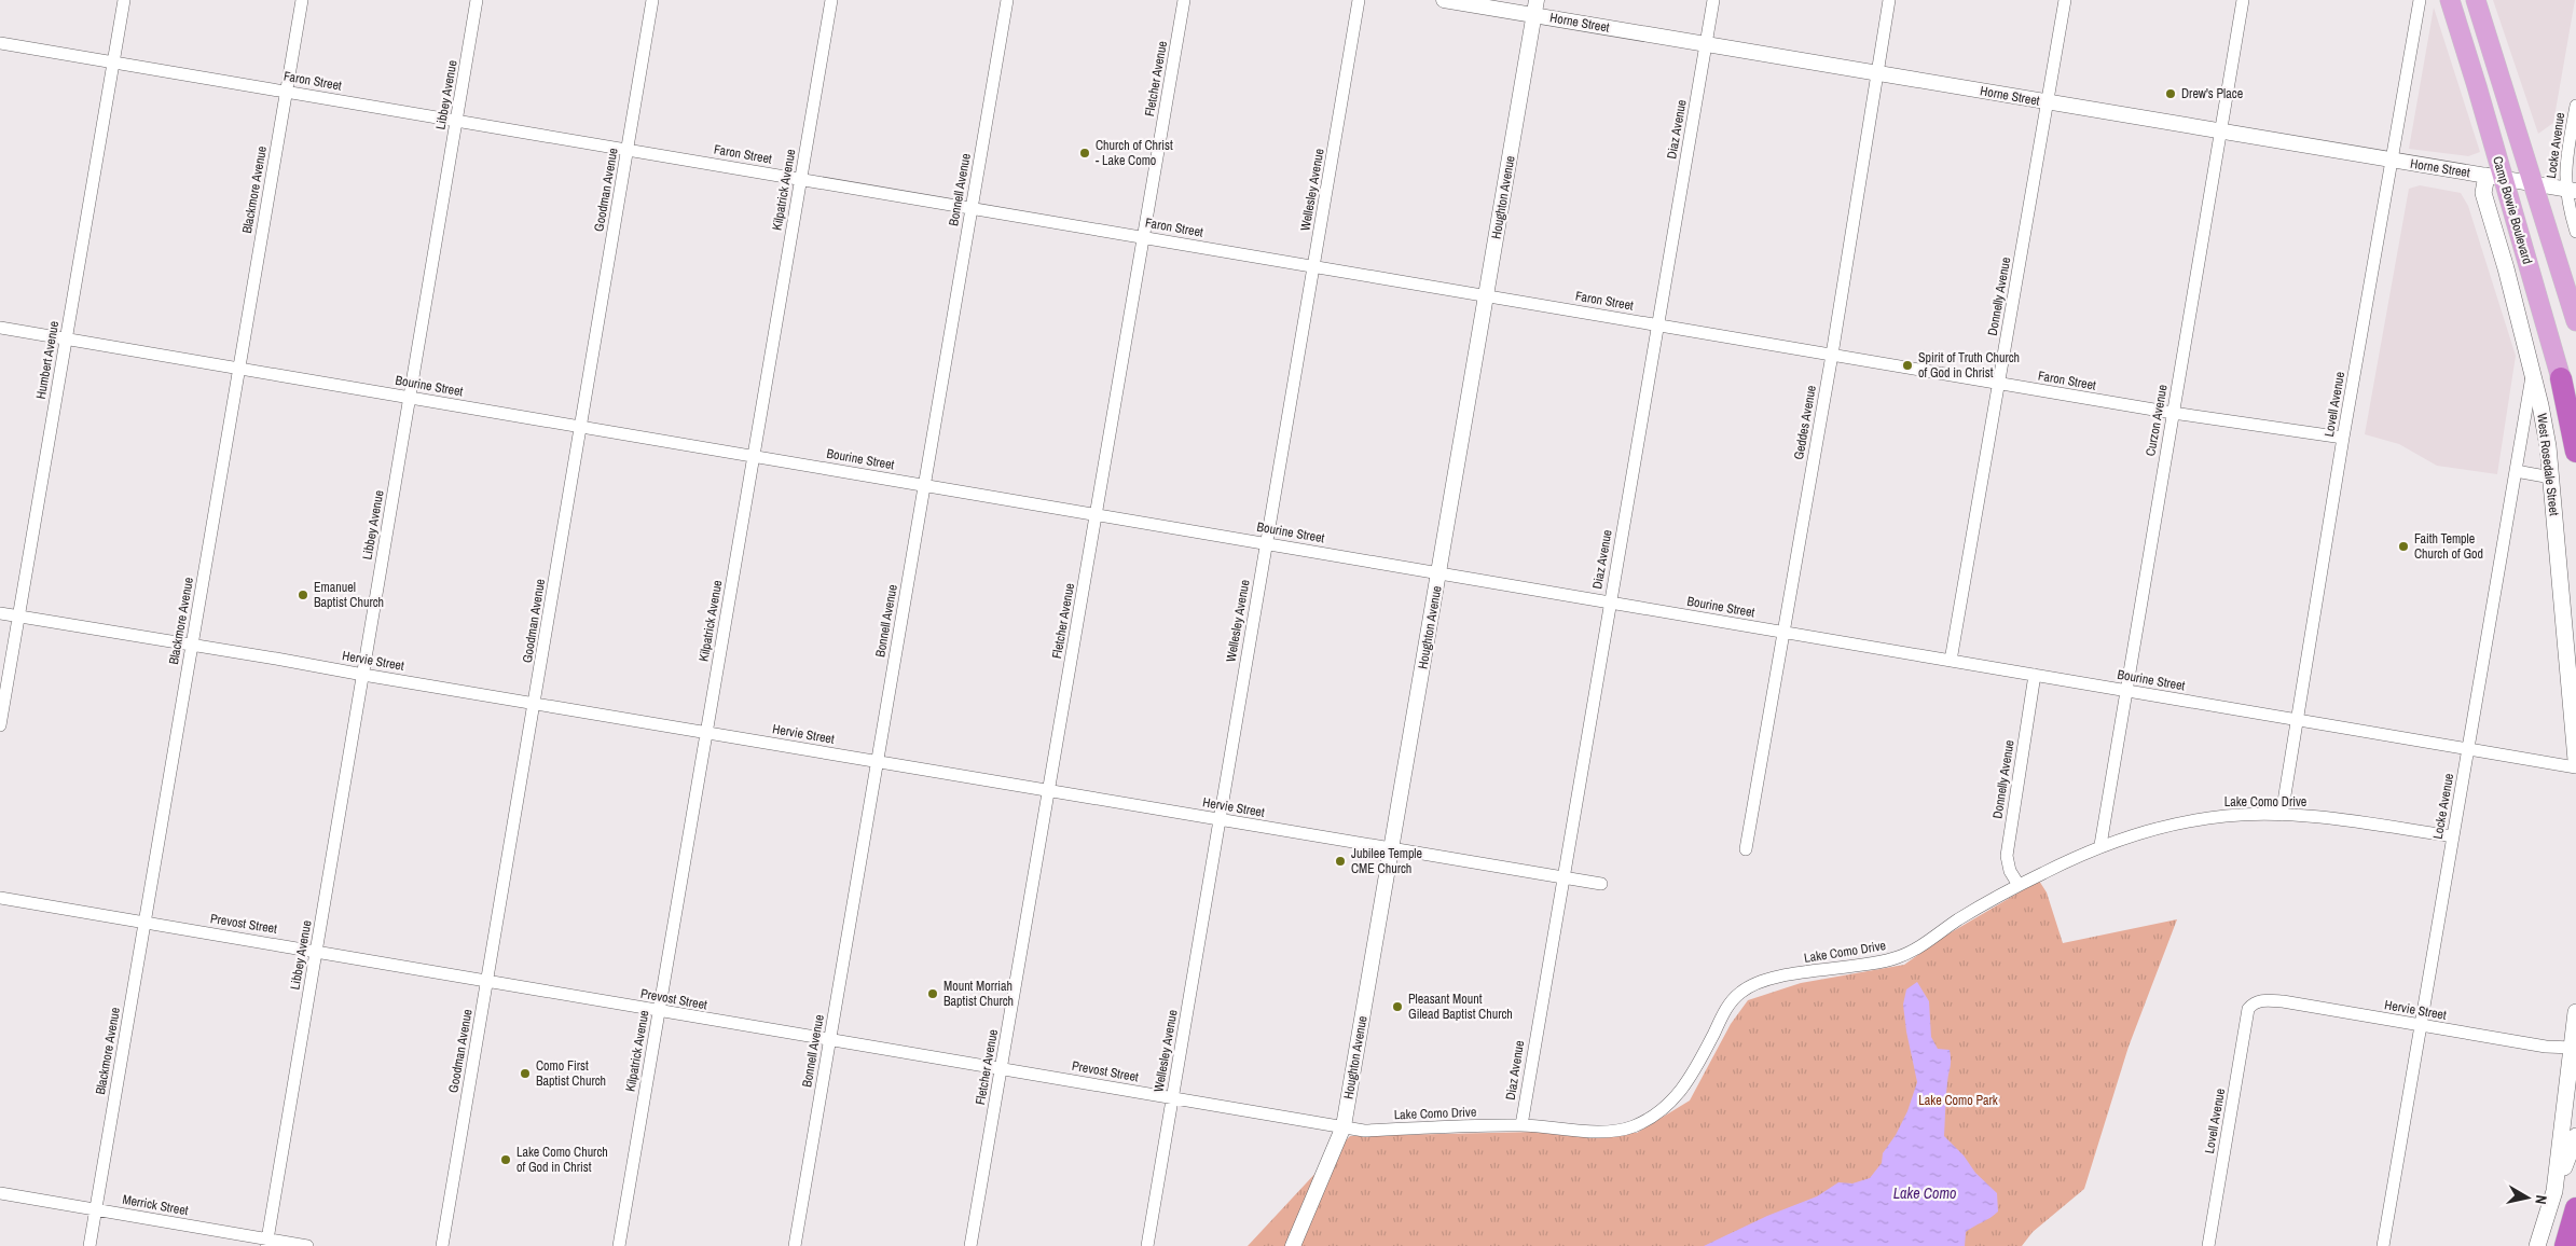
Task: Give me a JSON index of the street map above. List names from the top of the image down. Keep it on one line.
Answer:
{"streets":{"main road":["Camp Bowie Boulevard","West Rosedale Street"],"street":["Horne Street","Fletcher Avenue","Faron Street","Libbey Avenue","Diaz Avenue","Locke Avenue","Blackmore Avenue","Goodman Avenue","Kilpatrick Avenue","Bonnell Avenue","Wellesley Avenue","Houghton Avenue","Donnelly Avenue","Humbert Avenue","Bourine Street","Lovell Avenue","Curzon Avenue","Geddes Avenue","Hervie Street","Lake Como Drive","Prevost Street","Merrick Street"]},"crossings":[["Horne Street","Diaz Avenue"],["Horne Street","Locke Avenue"],["Horne Street","Houghton Avenue"],["Horne Street","Camp Bowie Boulevard"],["Horne Street","Donnelly Avenue"],["Horne Street","Lovell Avenue"],["Horne Street","Curzon Avenue"],["Horne Street","Geddes Avenue"],["Horne Street","West Rosedale Street"],["Fletcher Avenue","Faron Street"],["Fletcher Avenue","Bourine Street"],["Fletcher Avenue","Hervie Street"],["Fletcher Avenue","Prevost Street"],["Faron Street","Libbey Avenue"],["Faron Street","Diaz Avenue"],["Faron Street","Blackmore Avenue"],["Faron Street","Goodman Avenue"],["Faron Street","Kilpatrick Avenue"],["Faron Street","Bonnell Avenue"],["Faron Street","Wellesley Avenue"],["Faron Street","Houghton Avenue"],["Faron Street","Donnelly Avenue"],["Faron Street","Humbert Avenue"],["Faron Street","Lovell Avenue"],["Faron Street","Curzon Avenue"],["Faron Street","Geddes Avenue"],["Libbey Avenue","Bourine Street"],["Libbey Avenue","Hervie Street"],["Libbey Avenue","Prevost Street"],["Libbey Avenue","Merrick Street"],["Diaz Avenue","Bourine Street"],["Diaz Avenue","Hervie Street"],["Diaz Avenue","Lake Como Drive"],["Locke Avenue","Bourine Street"],["Locke Avenue","West Rosedale Street"],["Locke Avenue","Hervie Street"],["Locke Avenue","Lake Como Drive"],["Blackmore Avenue","Bourine Street"],["Blackmore Avenue","Hervie Street"],["Blackmore Avenue","Prevost Street"],["Blackmore Avenue","Merrick Street"],["Goodman Avenue","Bourine Street"],["Goodman Avenue","Hervie Street"],["Goodman Avenue","Prevost Street"],["Kilpatrick Avenue","Bourine Street"],["Kilpatrick Avenue","Hervie Street"],["Kilpatrick Avenue","Prevost Street"],["Bonnell Avenue","Bourine Street"],["Bonnell Avenue","Hervie Street"],["Bonnell Avenue","Prevost Street"],["Wellesley Avenue","Bourine Street"],["Wellesley Avenue","Hervie Street"],["Wellesley Avenue","Prevost Street"],["Houghton Avenue","Bourine Street"],["Houghton Avenue","Hervie Street"],["Houghton Avenue","Lake Como Drive"],["Houghton Avenue","Prevost Street"],["Camp Bowie Boulevard","West Rosedale Street"],["Donnelly Avenue","Bourine Street"],["Donnelly Avenue","Lake Como Drive"],["Humbert Avenue","Bourine Street"],["Humbert Avenue","Hervie Street"],["Bourine Street","Lovell Avenue"],["Bourine Street","Curzon Avenue"],["Bourine Street","Geddes Avenue"],["Lovell Avenue","Hervie Street"],["Lovell Avenue","Lake Como Drive"],["Curzon Avenue","Lake Como Drive"],["Lake Como Drive","Prevost Street"]],"water":["Lake Como"],"parks":["Lake Como Park"],"places":["Drew's Place","Church of Christ - Lake Como","Spirit of Truth Church of God in Christ","Faith Temple Church of God","Emanuel Baptist Church","Jubilee Temple CME Church","Mount Morriah Baptist Church","Pleasant Mount Gilead Baptist Church","Como First Baptist Church","Lake Como Church of God in Christ"],"north":"right"}
